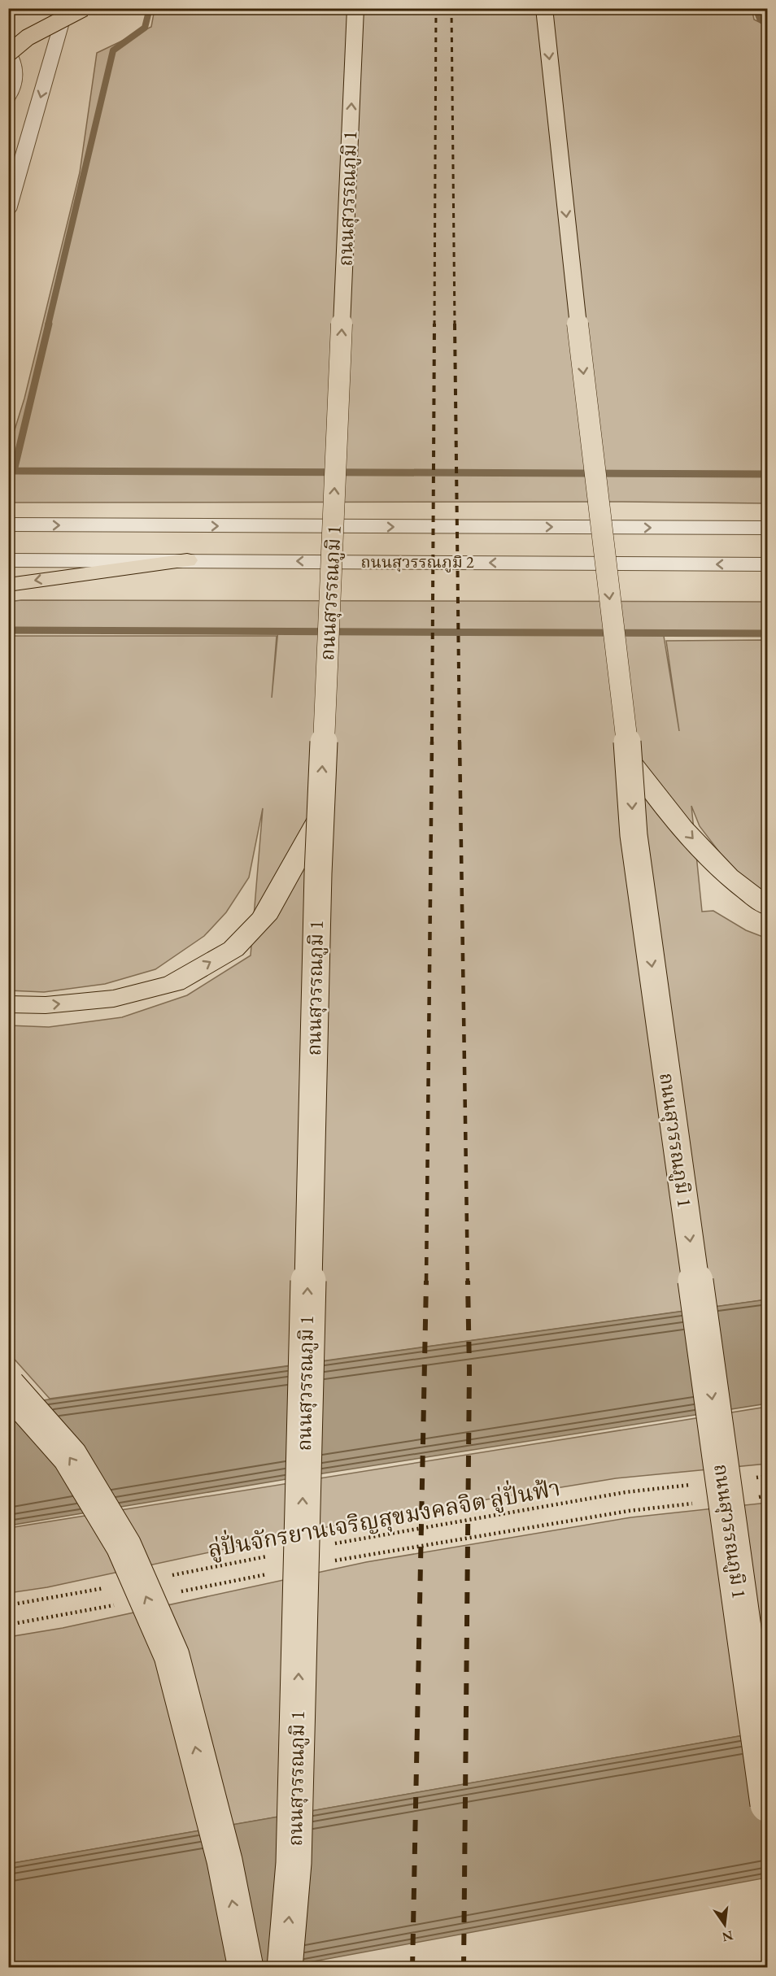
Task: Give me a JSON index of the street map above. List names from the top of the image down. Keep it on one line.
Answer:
{"streets":{"highway":["ถนนสุวรรณภูมิ 1"],"street":["ถนนสุวรรณภูมิ 2"],"path":["ลู่ปั่นจักรยานเจริญสุขมงคลจิต ลู่ปั่นฟ้า"]},"north":"bottom"}
